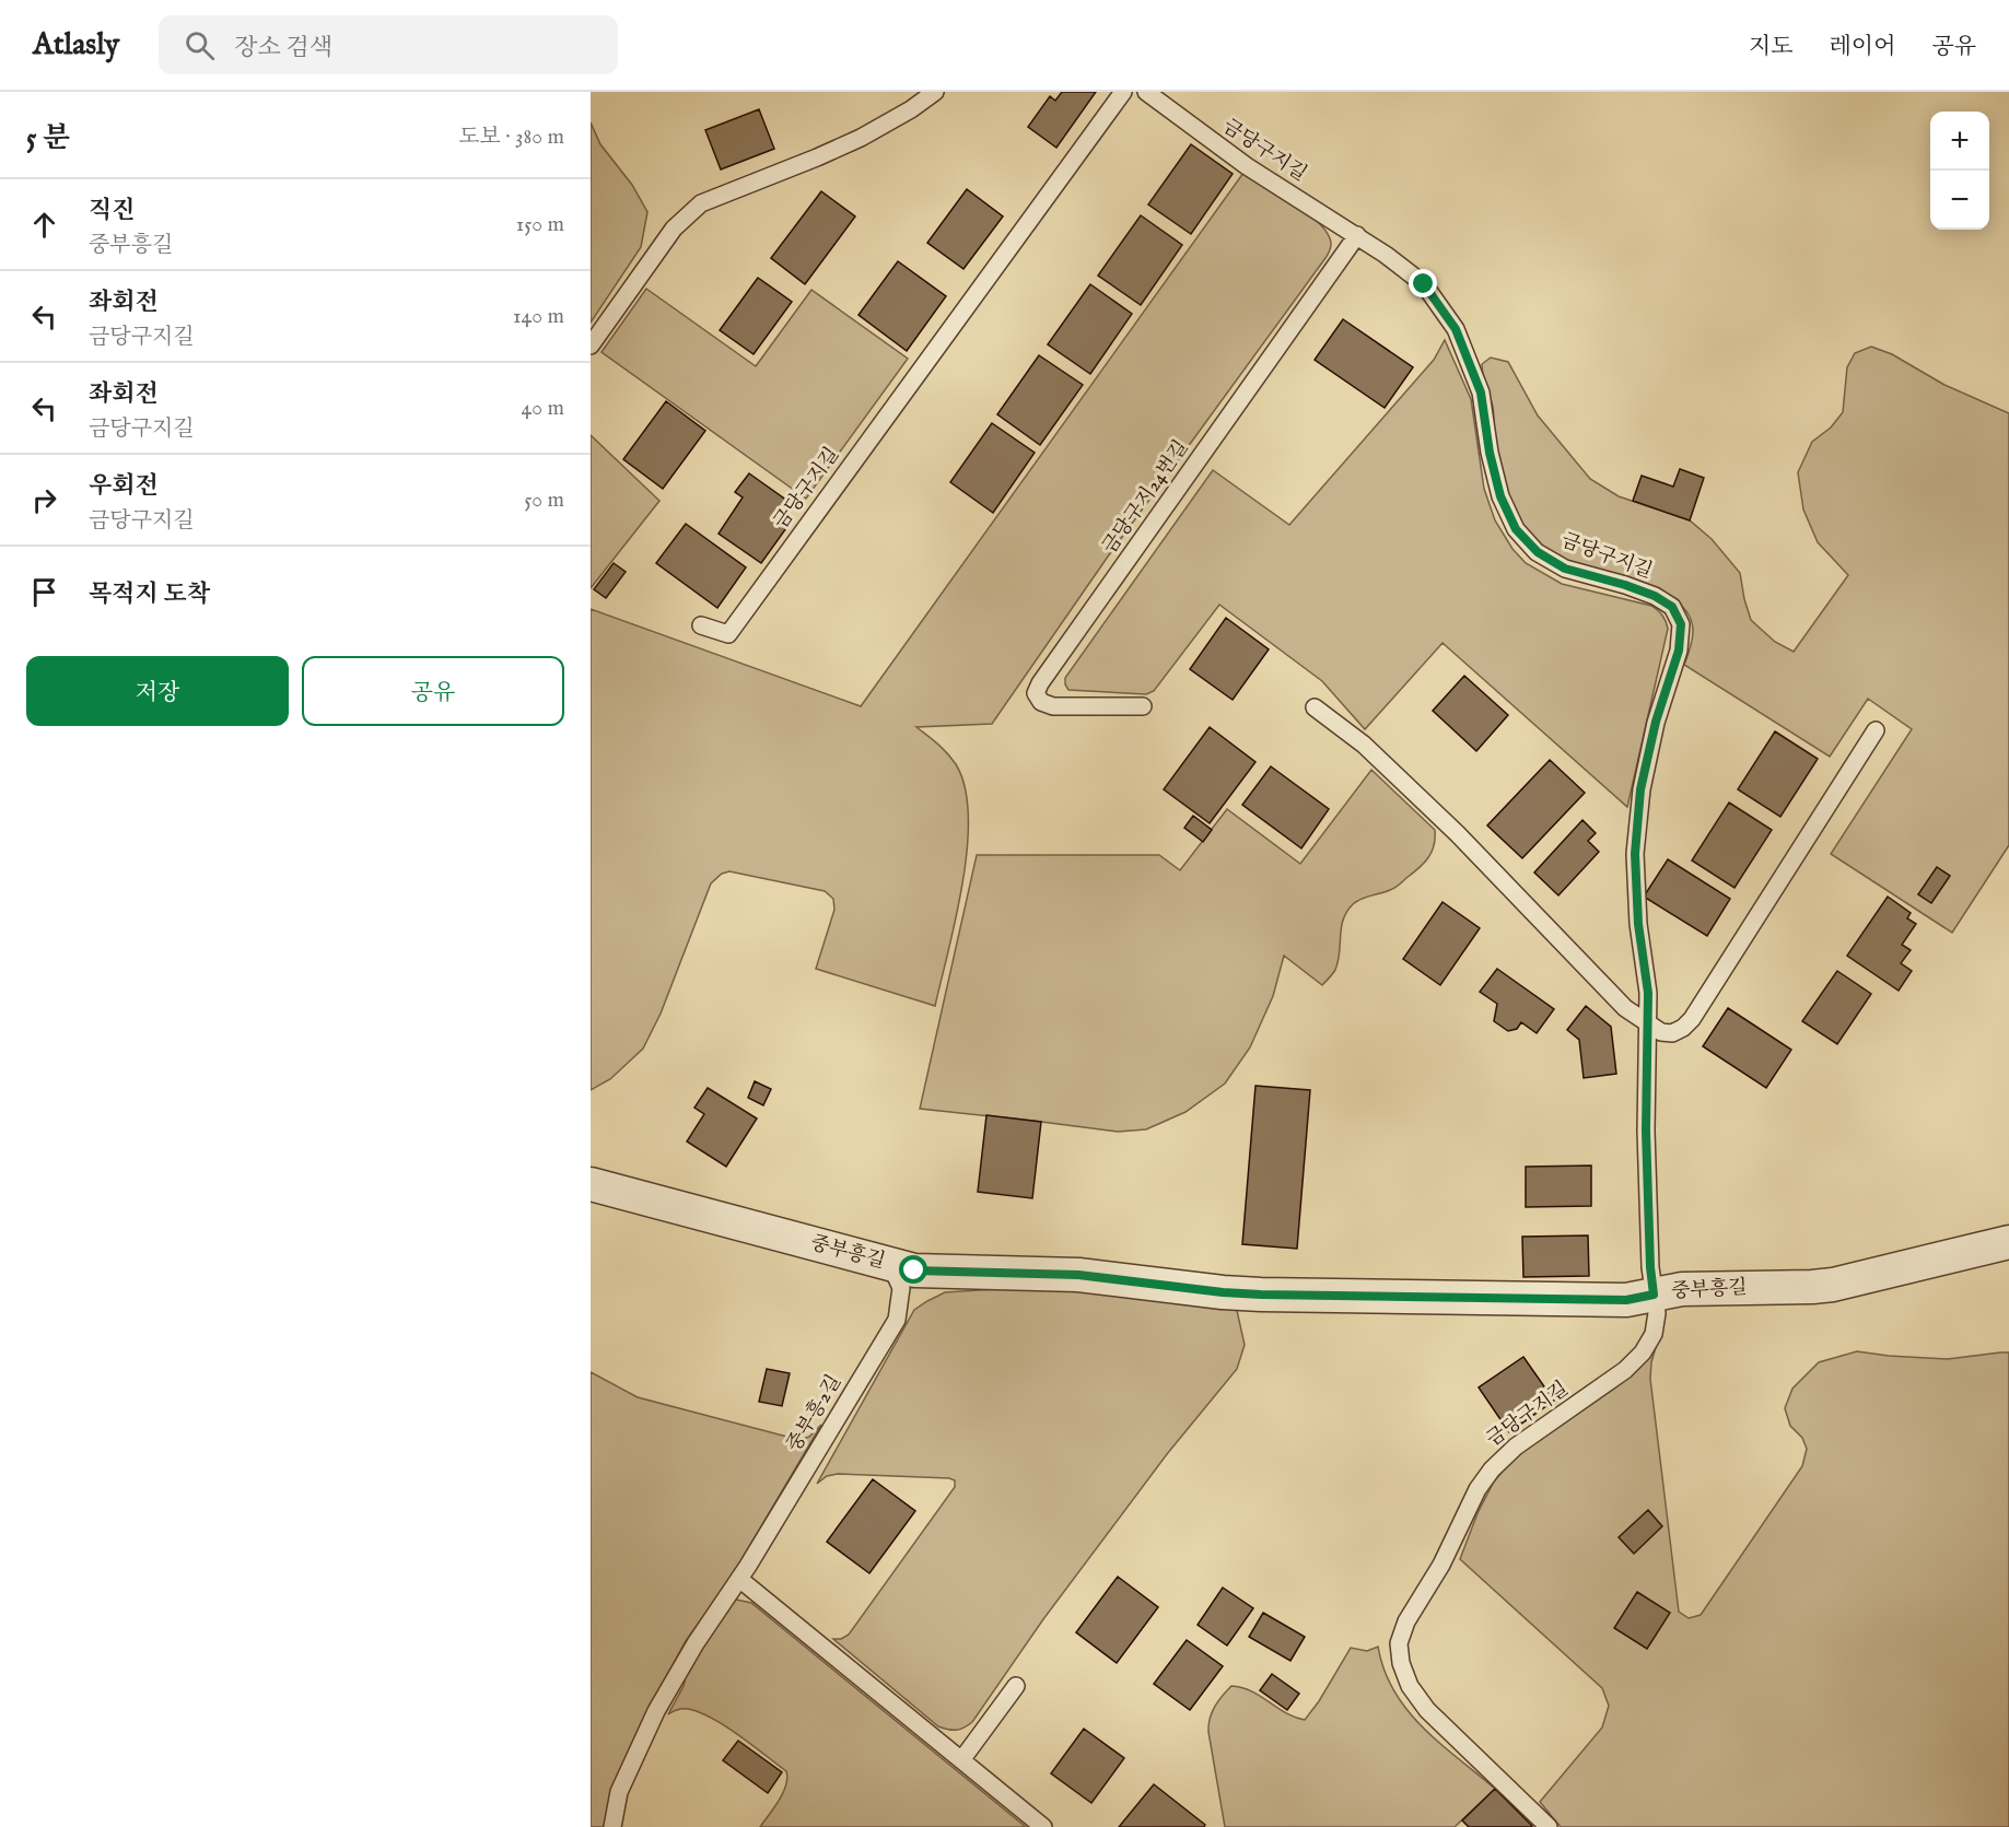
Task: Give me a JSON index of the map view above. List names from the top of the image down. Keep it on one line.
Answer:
{"streets":{"street":["중부흥길"],"lane":["금당구지길","금당구지24번길","중부흥2길"]},"crossings":[["금당구지길","금당구지24번길"],["금당구지길","중부흥길"],["중부흥길","중부흥2길"]],"page":{"header":"Atlasly","search":"장소 검색","nav":["지도","레이어","공유"],"heading":["5 분","도보 · 380 m"],"map_buttons":["+","−"],"list":[["직진","중부흥길","150 m"],["좌회전","금당구지길","140 m"],["좌회전","금당구지길","40 m"],["우회전","금당구지길","50 m"],"목적지 도착"],"buttons":["저장","공유"]}}
